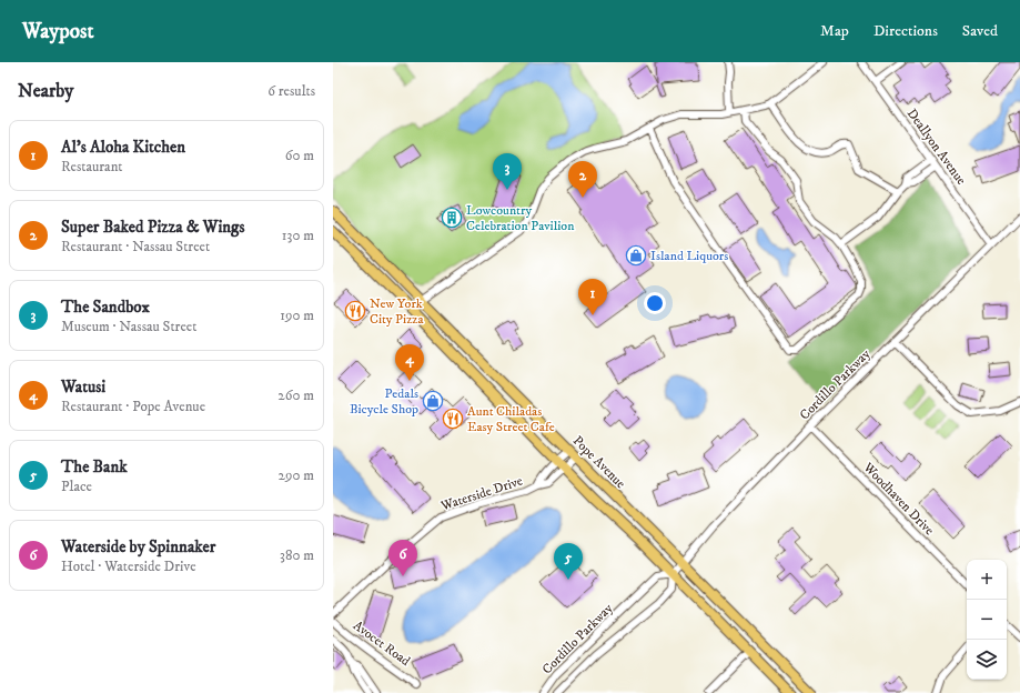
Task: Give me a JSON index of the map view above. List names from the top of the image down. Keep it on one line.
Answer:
{"streets":{"main road":["Pope Avenue"],"street":["Deallyon Avenue","Cordillo Parkway","Waterside Drive","Woodhaven Drive","Avocet Road"]},"crossings":[["Deallyon Avenue","Cordillo Parkway"],["Cordillo Parkway","Pope Avenue"],["Cordillo Parkway","Woodhaven Drive"],["Pope Avenue","Waterside Drive"]],"places":{"building":["Lowcountry Celebration Pavilion"],"shop":["Island Liquors","Pedals Bicycle Shop"],"restaurant":["New York City Pizza","Aunt Chiladas Easy Street Cafe"]},"page":{"header":"Waypost","nav":["Map","Directions","Saved"],"heading":["Nearby","6 results"],"list":[{"mark":"1","name":"Al’s Aloha Kitchen","note":"Restaurant","value":"60 m"},{"mark":"2","name":"Super Baked Pizza & Wings","note":"Restaurant · Nassau Street","value":"130 m"},{"mark":"3","name":"The Sandbox","note":"Museum · Nassau Street","value":"190 m"},{"mark":"4","name":"Watusi","note":"Restaurant · Pope Avenue","value":"260 m"},{"mark":"5","name":"The Bank","note":"Place","value":"290 m"},{"mark":"6","name":"Waterside by Spinnaker","note":"Hotel · Waterside Drive","value":"380 m"}],"pins":["3","2","1","4","6","5"],"map_buttons":["+","−"]}}
